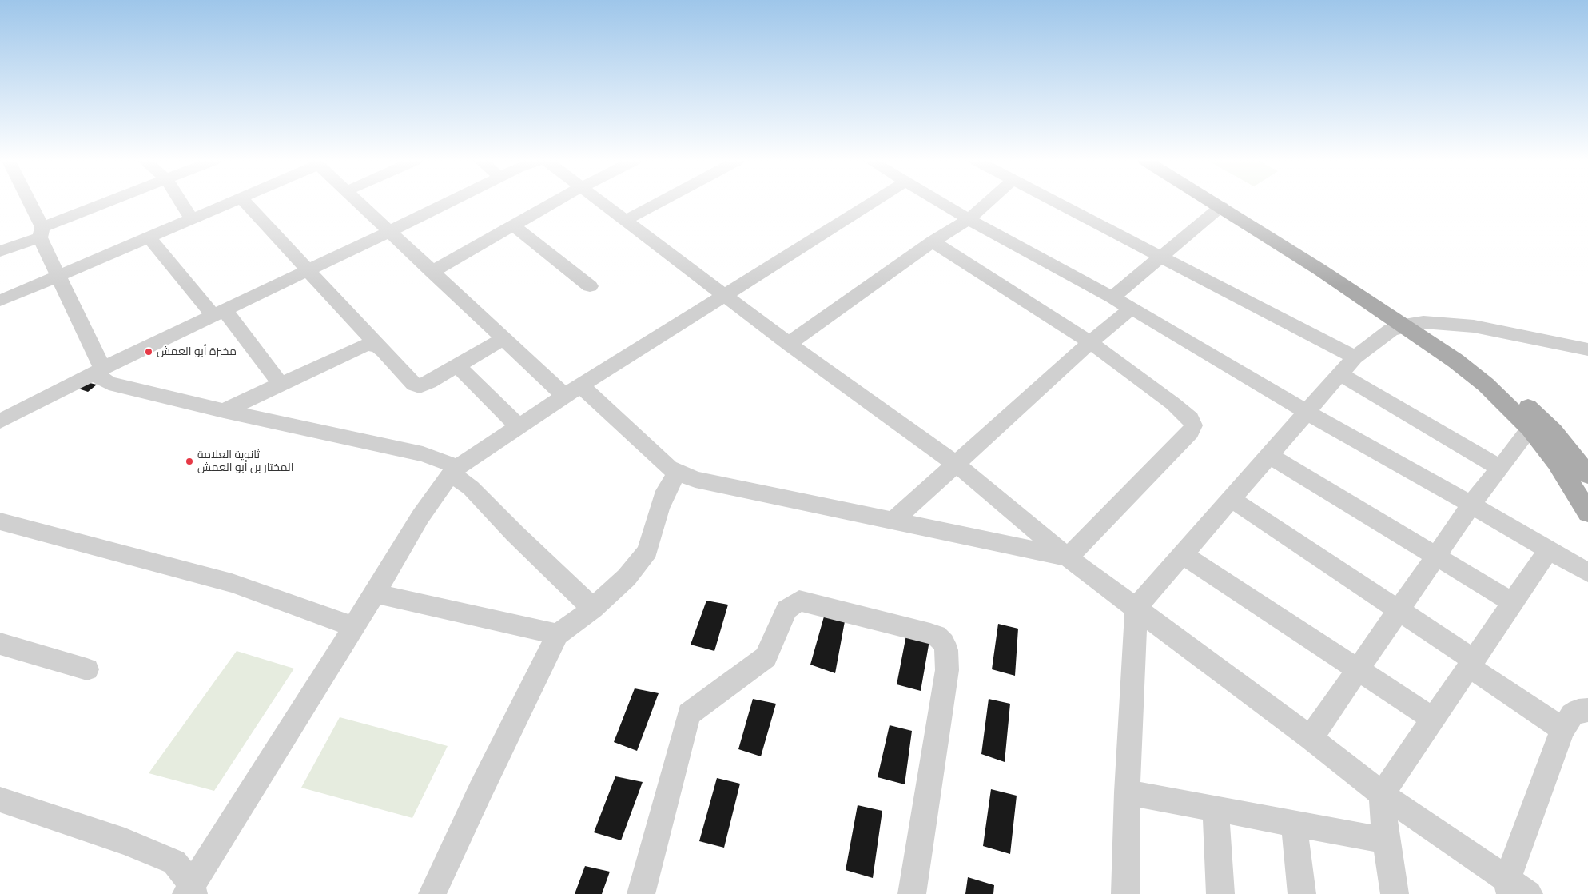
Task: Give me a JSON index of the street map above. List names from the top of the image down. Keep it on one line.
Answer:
{"places":["مخبزة أبو العمش","ثانوية العلامة المختار بن أبو العمش"]}
